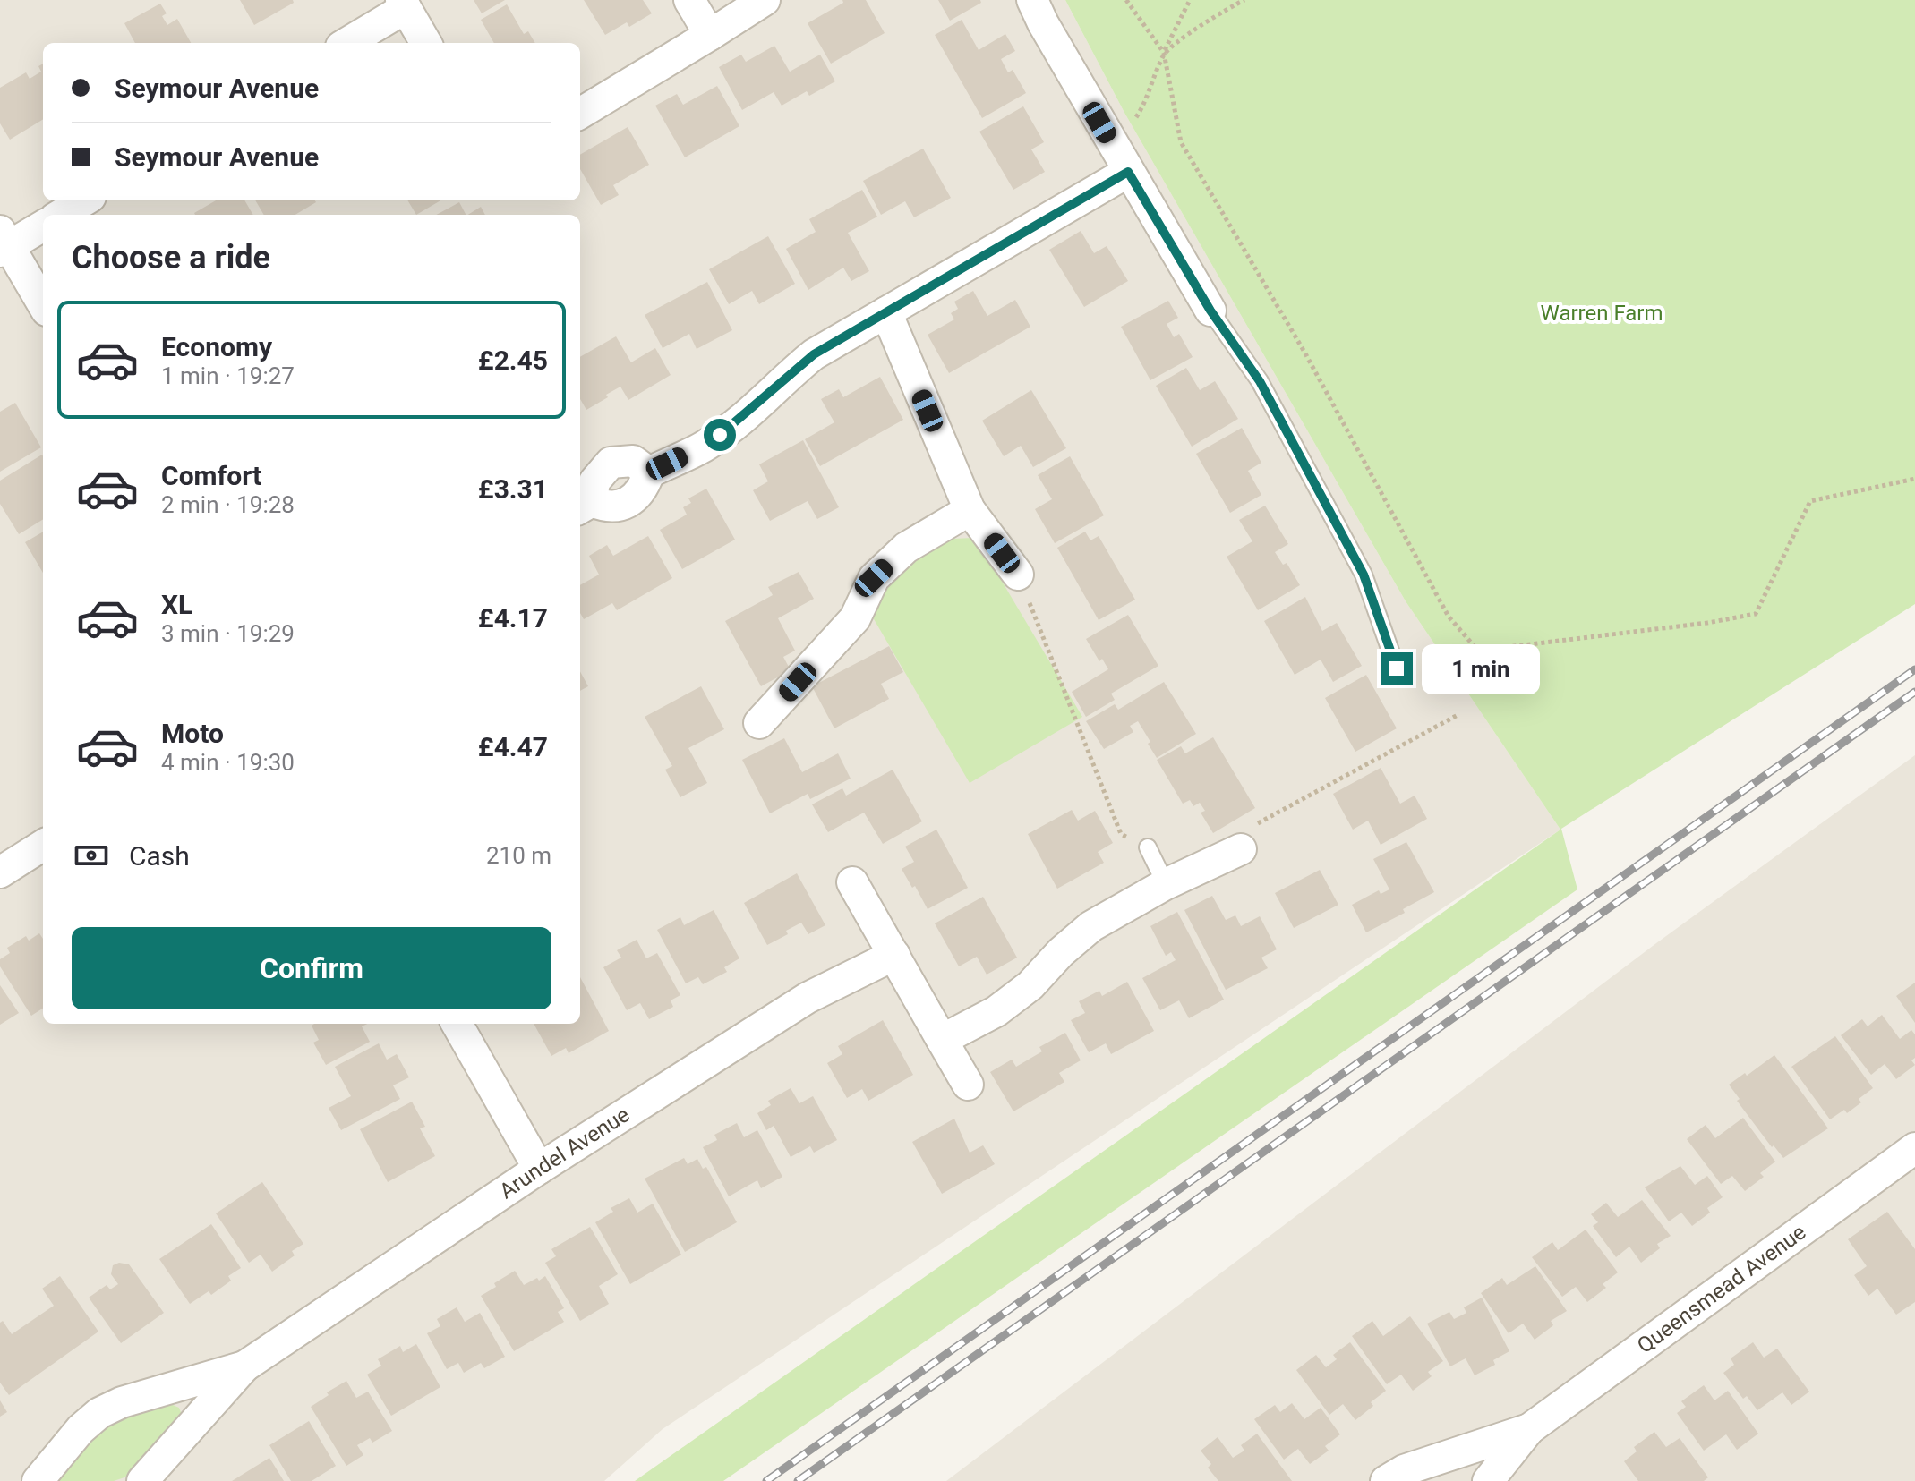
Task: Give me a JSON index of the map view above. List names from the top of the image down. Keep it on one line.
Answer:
{"streets":{"street":["Arundel Avenue","Queensmead Avenue"]},"parks":["Warren Farm"],"page":{"banner":["Seymour Avenue","Seymour Avenue"],"heading":"Choose a ride","list":[{"name":"Economy","note":"1 min · 19:27","value":"£2.45"},{"name":"Comfort","note":"2 min · 19:28","value":"£3.31"},{"name":"XL","note":"3 min · 19:29","value":"£4.17"},{"name":"Moto","note":"4 min · 19:30","value":"£4.47"}],"bubble":"1 min","pay":["Cash","210 m"],"buttons":"Confirm"}}
